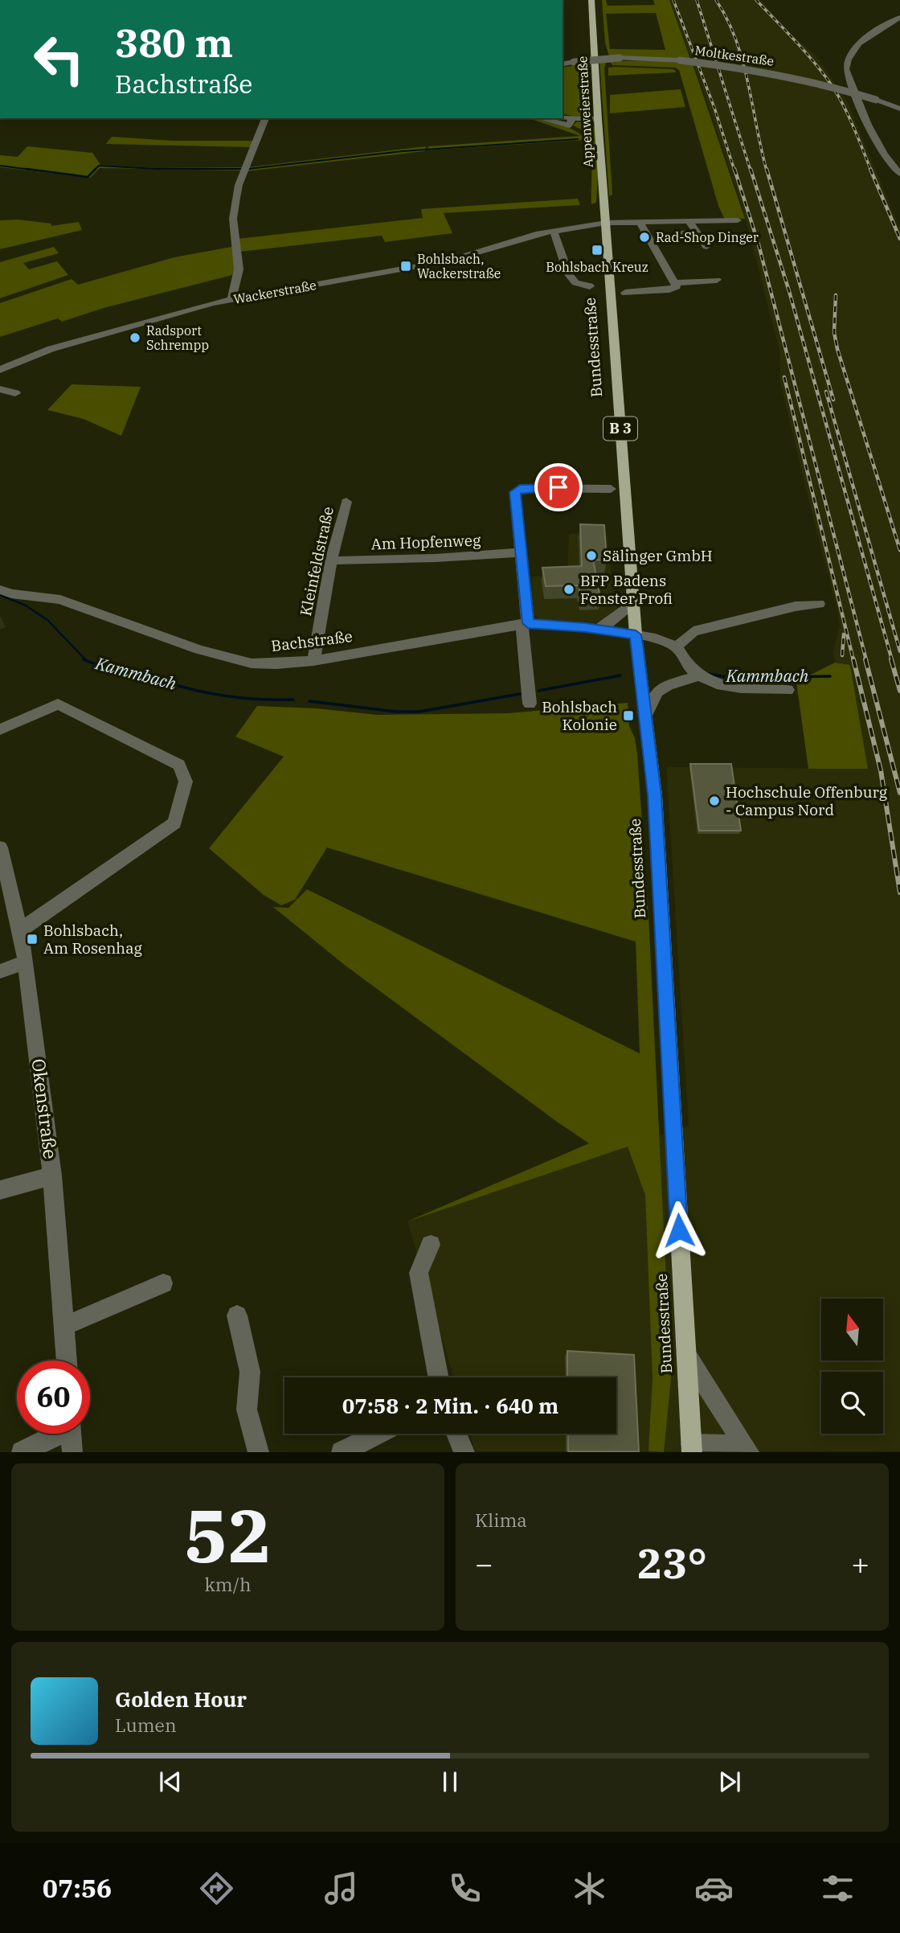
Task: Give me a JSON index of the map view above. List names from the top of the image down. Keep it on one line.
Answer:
{"streets":{"main road":["Appenweierstraße","Bundesstraße","B 3"],"street":["Moltkestraße","Wackerstraße","Am Hopfenweg","Kleinfeldstraße","Bachstraße","Okenstraße"]},"crossings":[["Appenweierstraße","Wackerstraße"],["Appenweierstraße","Bundesstraße"],["Wackerstraße","Bundesstraße"],["Bundesstraße","Bachstraße"],["Am Hopfenweg","Kleinfeldstraße"],["Kleinfeldstraße","Bachstraße"]],"water":["Kammbach"],"places":{"other":["Rad-Shop Dinger","Radsport Schrempp","Sälinger GmbH","BFP Badens Fenster Profi","Hochschule Offenburg - Campus Nord"],"transit":["Bohlsbach Kreuz","Bohlsbach, Wackerstraße","Bohlsbach Kolonie","Bohlsbach, Am Rosenhag"]},"north":"top","page":{"turn":["380 m","Bachstraße"],"limit":"60","trip":"07:58 · 2 Min. · 640 m","tile":[["52","km/h"],"Klima"],"heat":["−","23°","+"],"song":["Golden Hour","Lumen"],"tabs":"07:56"}}
